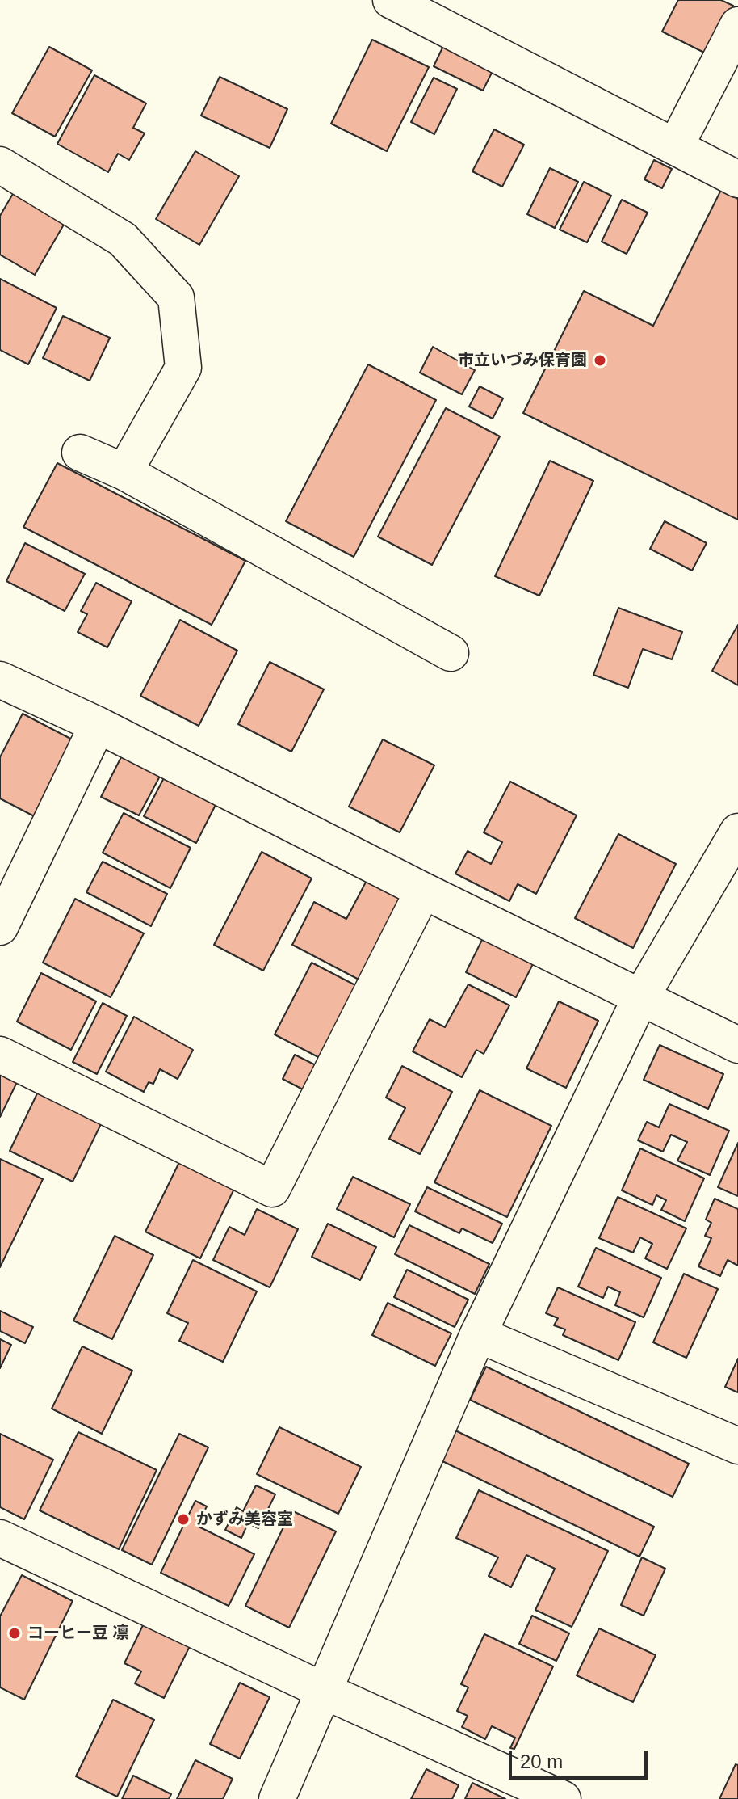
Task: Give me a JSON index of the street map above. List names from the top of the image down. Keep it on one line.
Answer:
{"places":["市立いづみ保育園","かずみ美容室","コーヒー豆 凛"],"scale_bar":"20 m"}
